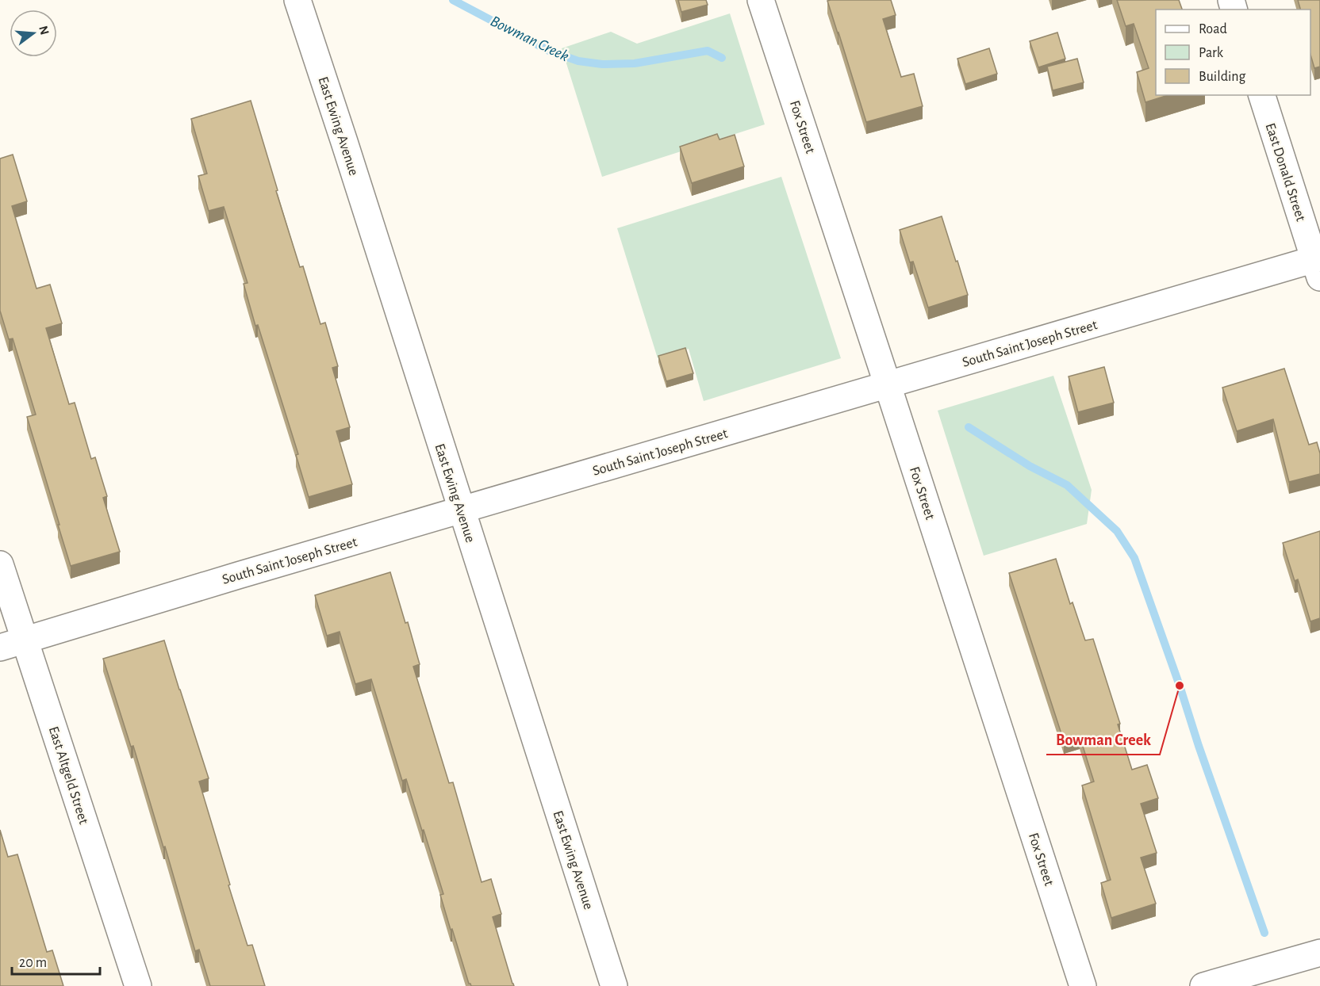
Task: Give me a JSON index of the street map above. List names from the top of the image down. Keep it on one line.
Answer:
{"streets":{"street":["East Ewing Avenue","Fox Street","East Donald Street","South Saint Joseph Street","East Altgeld Street"]},"crossings":[["East Ewing Avenue","South Saint Joseph Street"],["Fox Street","South Saint Joseph Street"],["East Donald Street","South Saint Joseph Street"],["South Saint Joseph Street","East Altgeld Street"]],"water":["Bowman Creek"],"places":["Bowman Creek"],"legend":["Road","Park","Building"],"scale_bar":"20 m","north":"right"}
